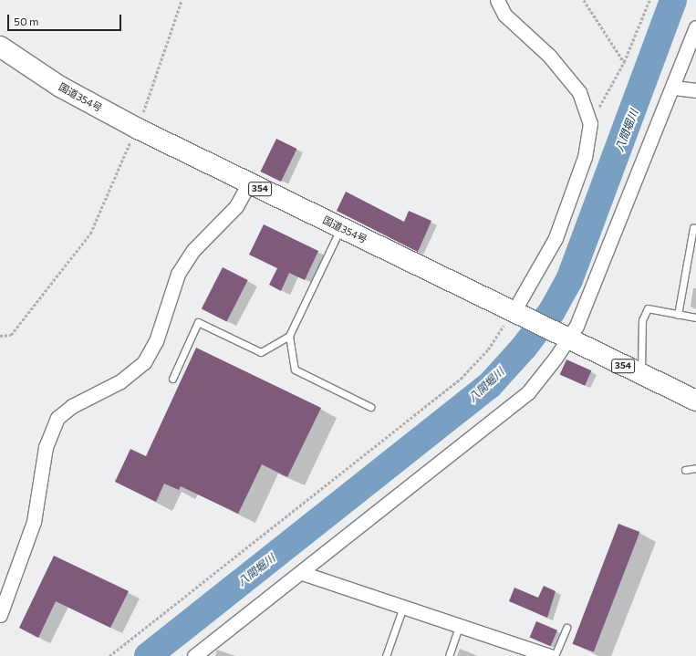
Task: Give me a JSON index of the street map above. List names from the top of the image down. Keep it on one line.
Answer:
{"streets":{"highway":["国道354号","354"]},"water":["八間堀川"],"scale_bar":"50 m"}
